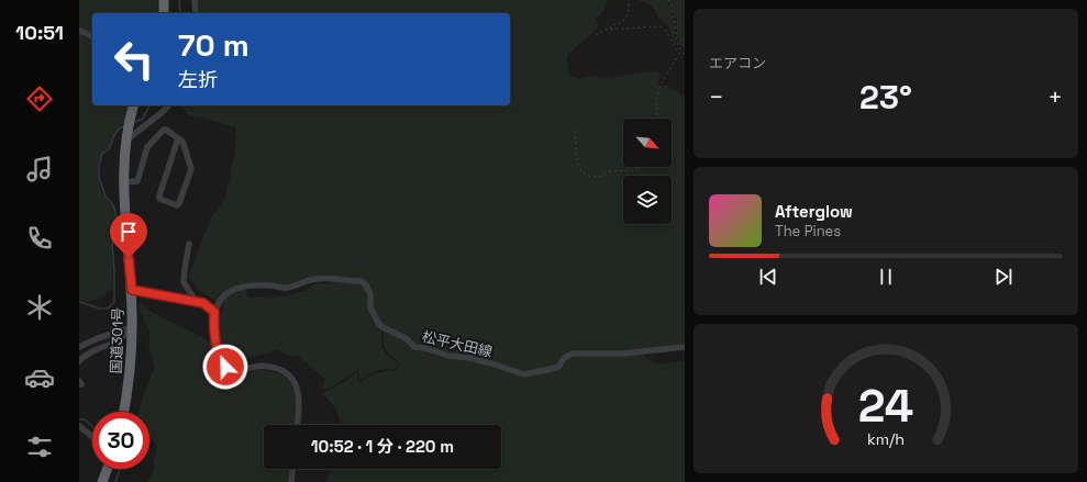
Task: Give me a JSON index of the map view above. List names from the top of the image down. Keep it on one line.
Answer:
{"streets":{"highway":["国道301号"],"street":["松平大田線"]},"north":"bottom right","page":{"tabs":"10:51","tile":"エアコン","turn":["70 m","左折"],"heat":["−","23°","+"],"song":["Afterglow","The Pines"],"limit":"30","trip":"10:52 · 1 分 · 220 m","gauge":["24","km/h"]}}
